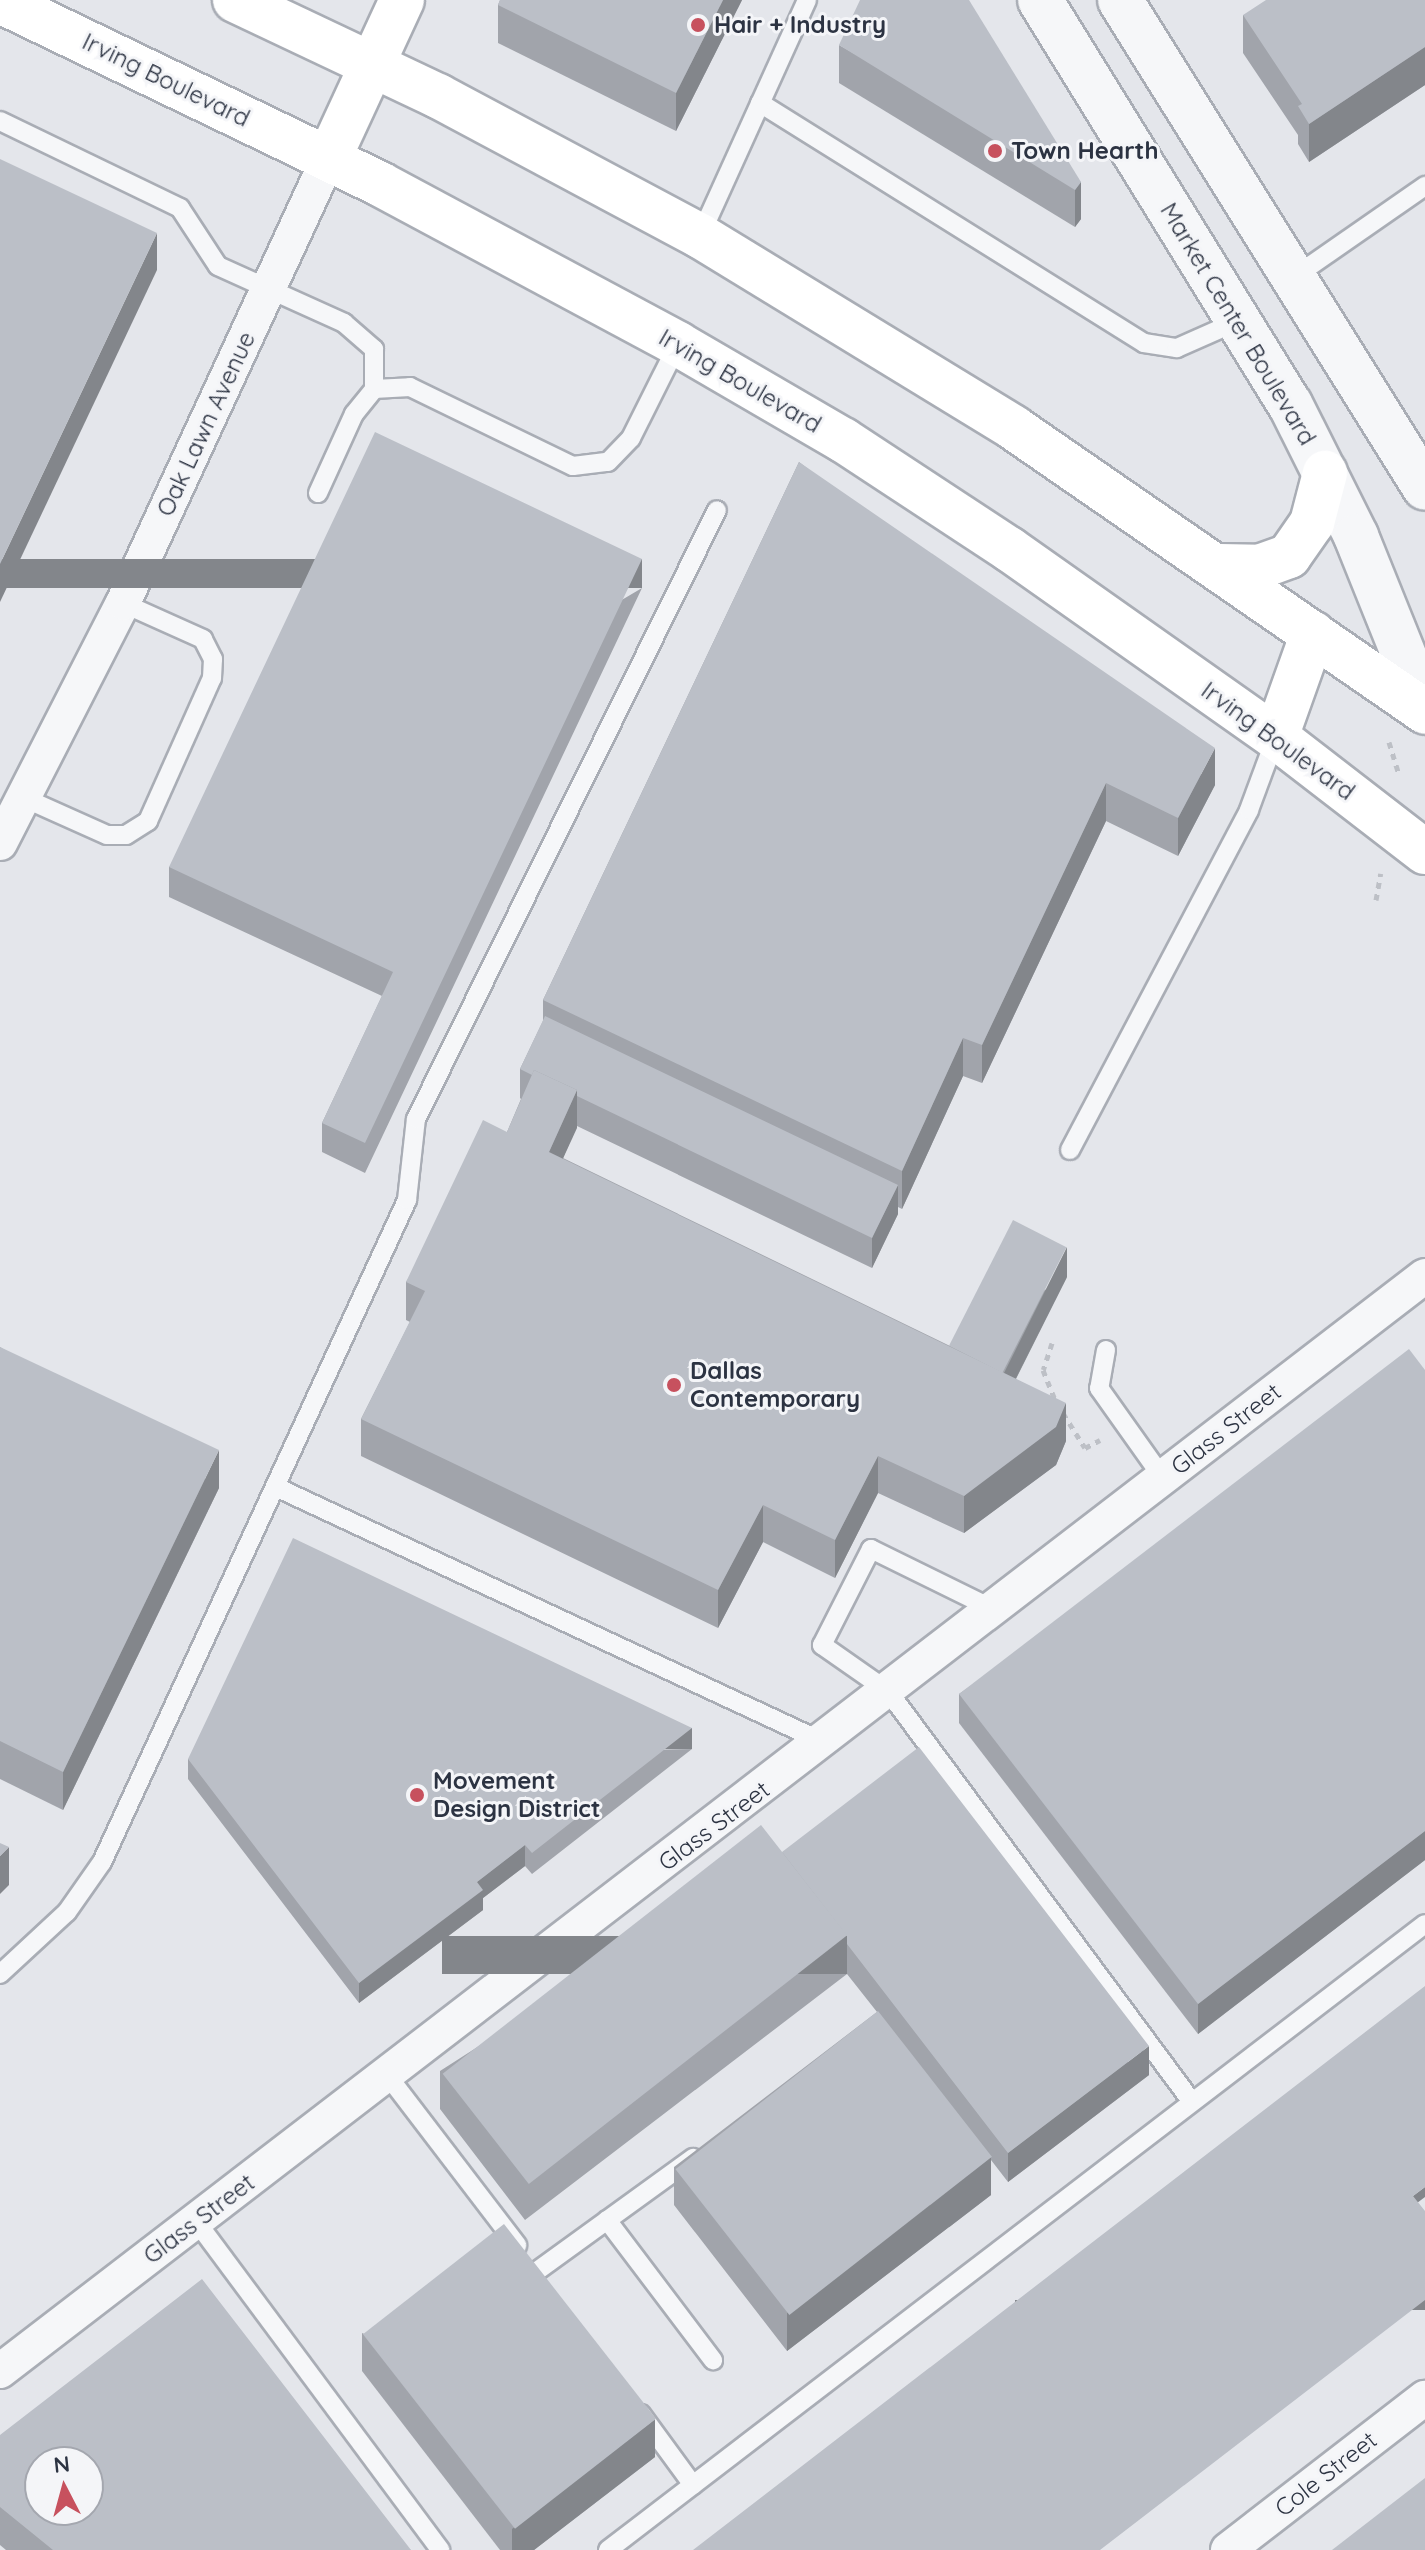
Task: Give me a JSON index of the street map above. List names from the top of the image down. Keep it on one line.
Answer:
{"streets":{"main road":["Irving Boulevard","Oak Lawn Avenue"],"street":["Market Center Boulevard","Glass Street","Cole Street"]},"crossings":[["Irving Boulevard","Oak Lawn Avenue"]],"places":["Hair + Industry","Town Hearth","Dallas Contemporary","Movement Design District"],"north":"top"}
